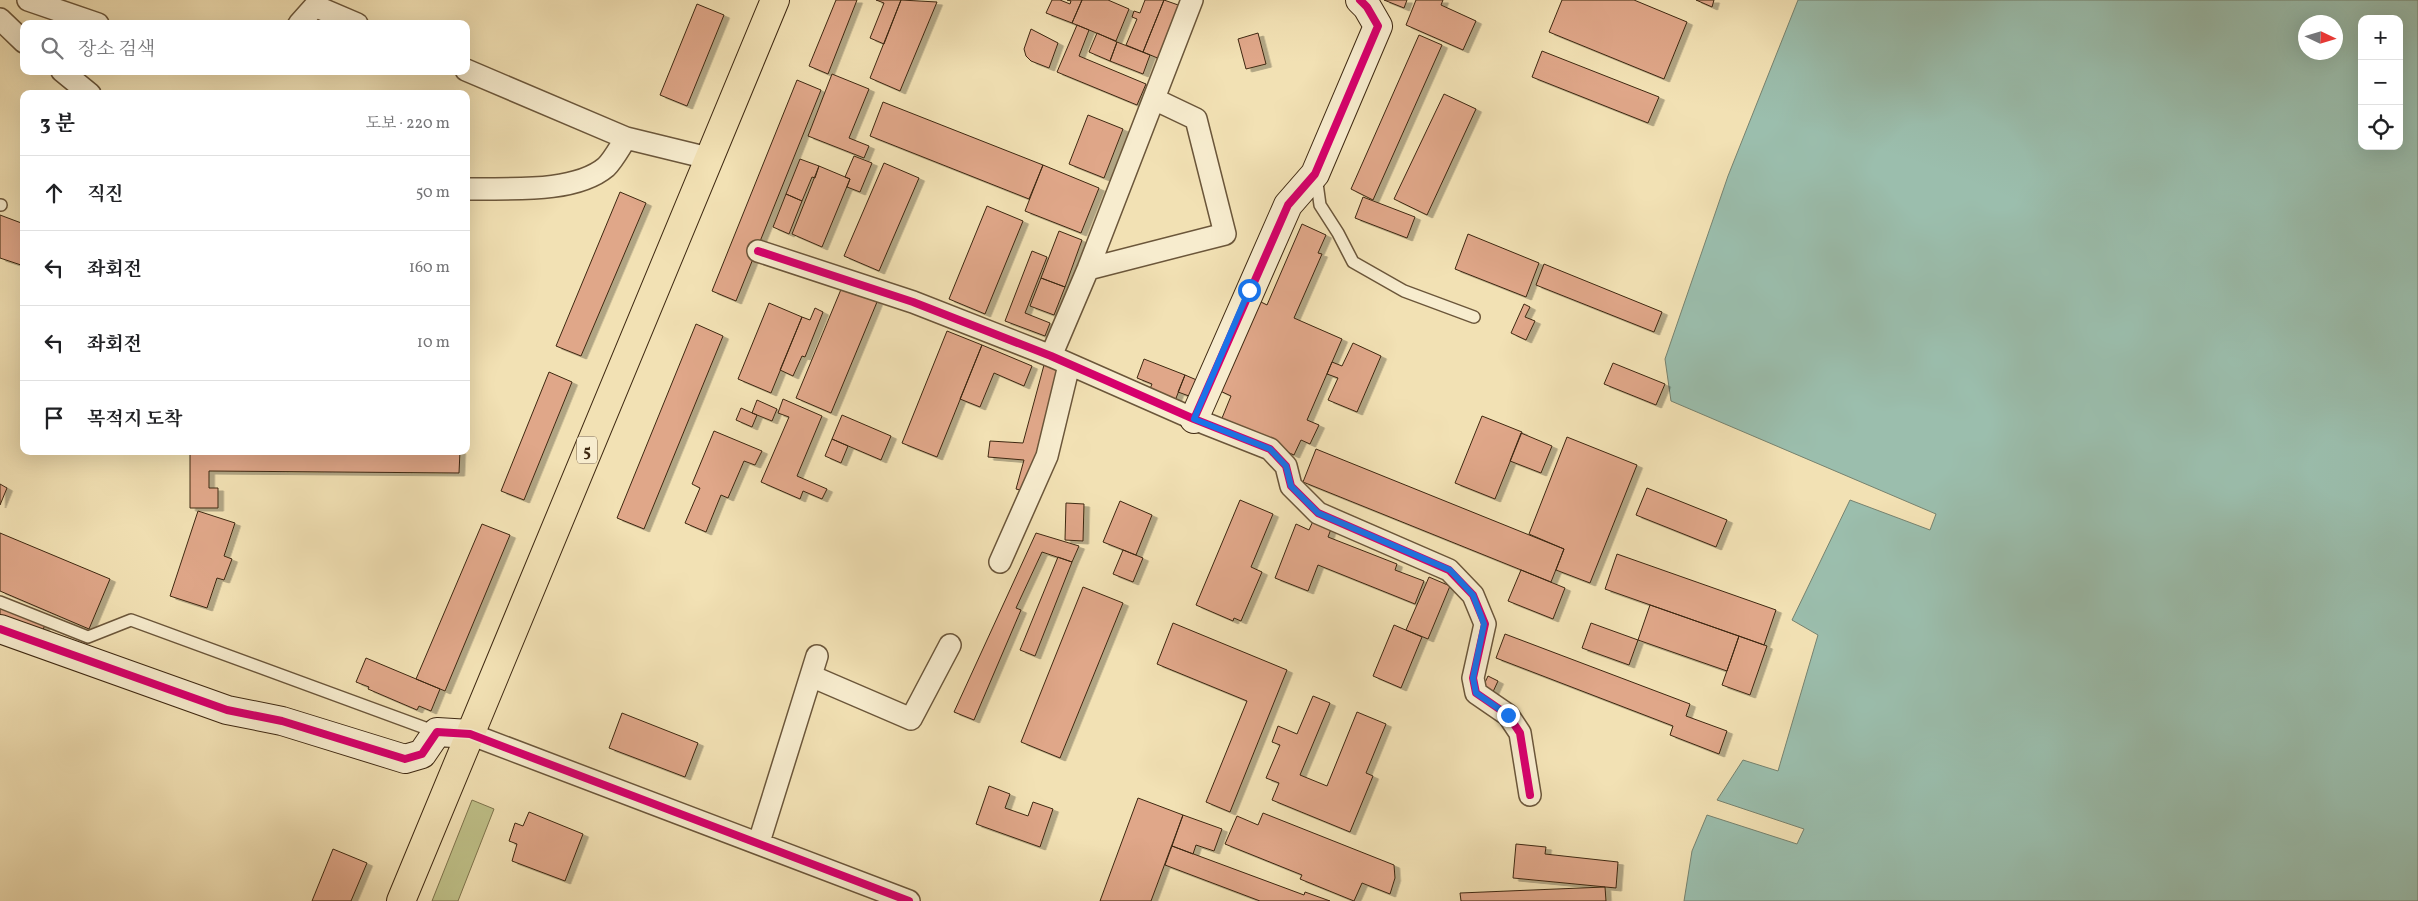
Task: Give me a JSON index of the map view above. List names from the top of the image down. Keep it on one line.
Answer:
{"streets":{"highway":["5"]},"north":"right","page":{"map_buttons":["+","−"],"search":"장소 검색","heading":["3 분","도보 · 220 m"],"list":[["직진","50 m"],["좌회전","160 m"],["좌회전","10 m"],"목적지 도착"]}}
